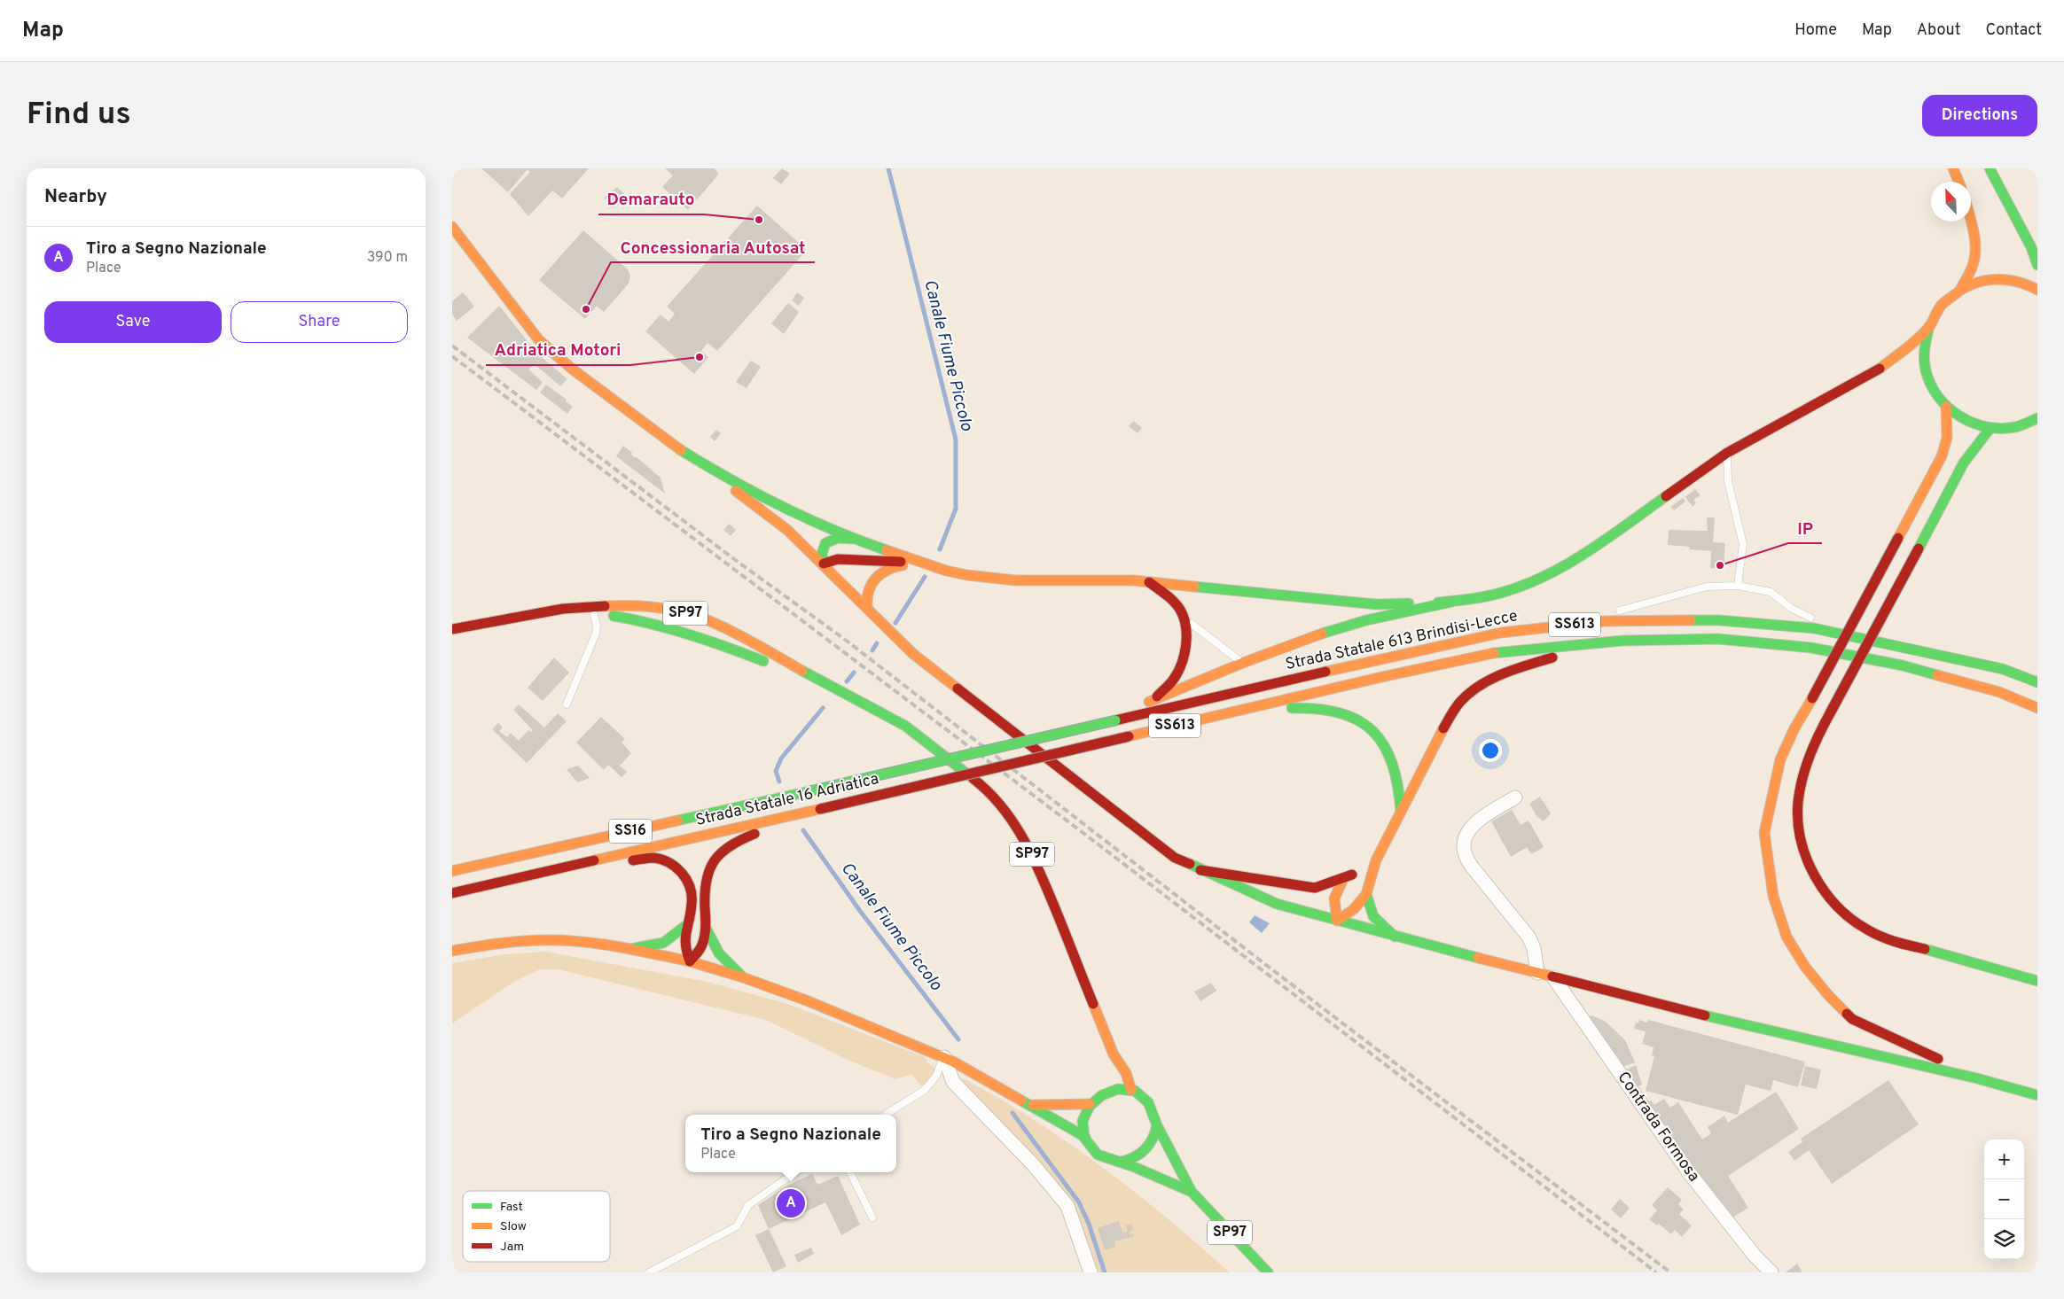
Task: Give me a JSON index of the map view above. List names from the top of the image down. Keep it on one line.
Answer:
{"streets":{"main road":["SP97","SS613","Strada Statale 613 Brindisi-Lecce","Strada Statale 16 Adriatica","SS16"],"street":["Contrada Formosa"]},"crossings":[["Strada Statale 613 Brindisi-Lecce","Strada Statale 16 Adriatica"],["Strada Statale 16 Adriatica","SS16"]],"water":["Canale Fiume Piccolo"],"places":["Demarauto","Concessionaria Autosat","Adriatica Motori","IP"],"legend":["Fast","Slow","Jam"],"north":"top left","page":{"header":"Map","nav":["Home","Map","About","Contact"],"buttons":["Directions",["Save","Share"]],"title":"Find us","heading":"Nearby","list":[{"mark":"A","name":"Tiro a Segno Nazionale","note":"Place","value":"390 m"}],"popup":["Tiro a Segno Nazionale","Place"],"map_buttons":["+","−"],"pins":"A"}}
